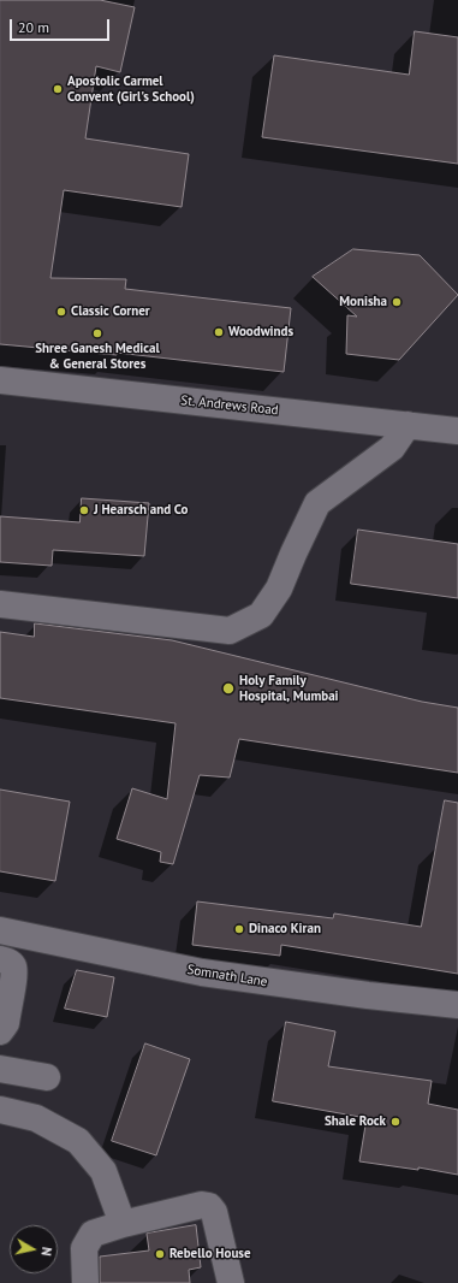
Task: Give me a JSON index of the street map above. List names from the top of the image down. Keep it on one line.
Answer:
{"streets":{"street":["St. Andrews Road","Somnath Lane"]},"places":["Apostolic Carmel Convent (Girl's School)","Monisha","Classic Corner","Woodwinds","Shree Ganesh Medical & General Stores","J Hearsch and Co","Holy Family Hospital, Mumbai","Dinaco Kiran","Shale Rock","Rebello House"],"scale_bar":"20 m","north":"right"}
